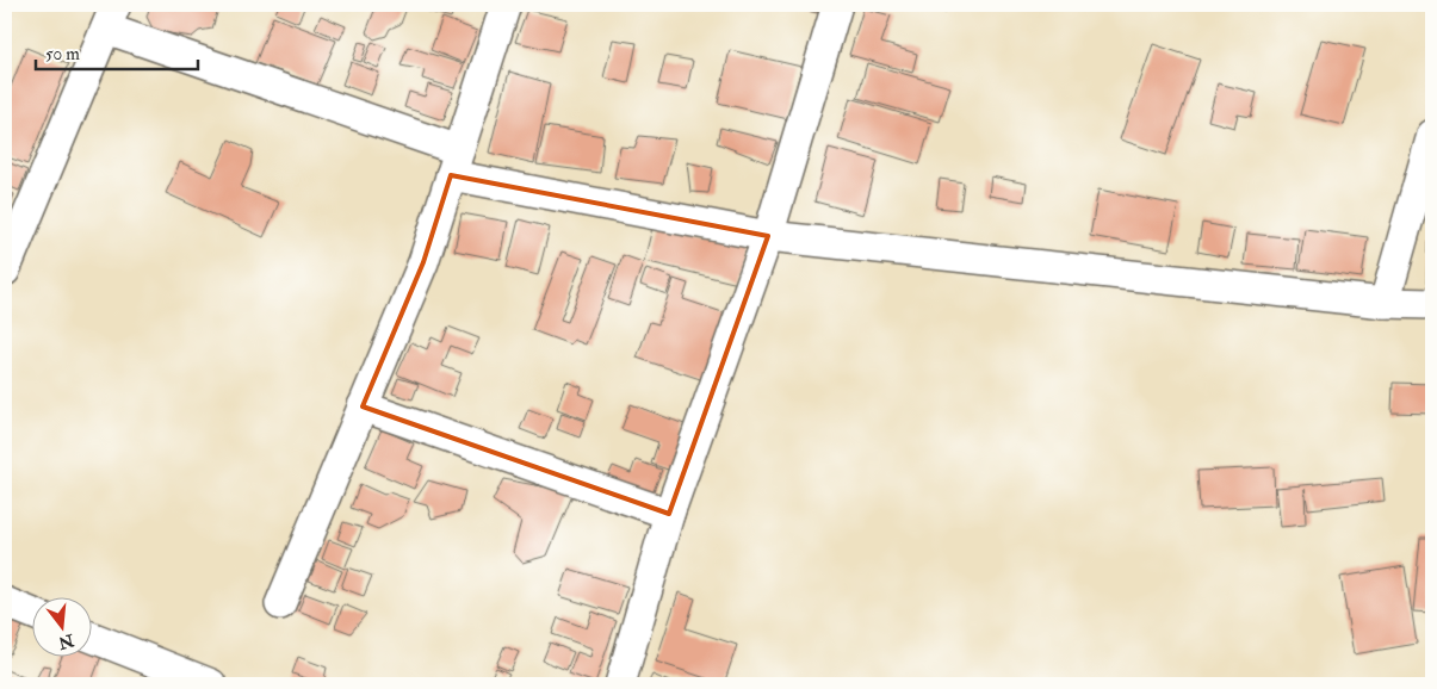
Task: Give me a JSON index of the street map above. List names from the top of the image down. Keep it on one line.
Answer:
{"scale_bar":"50 m","north":"bottom"}
